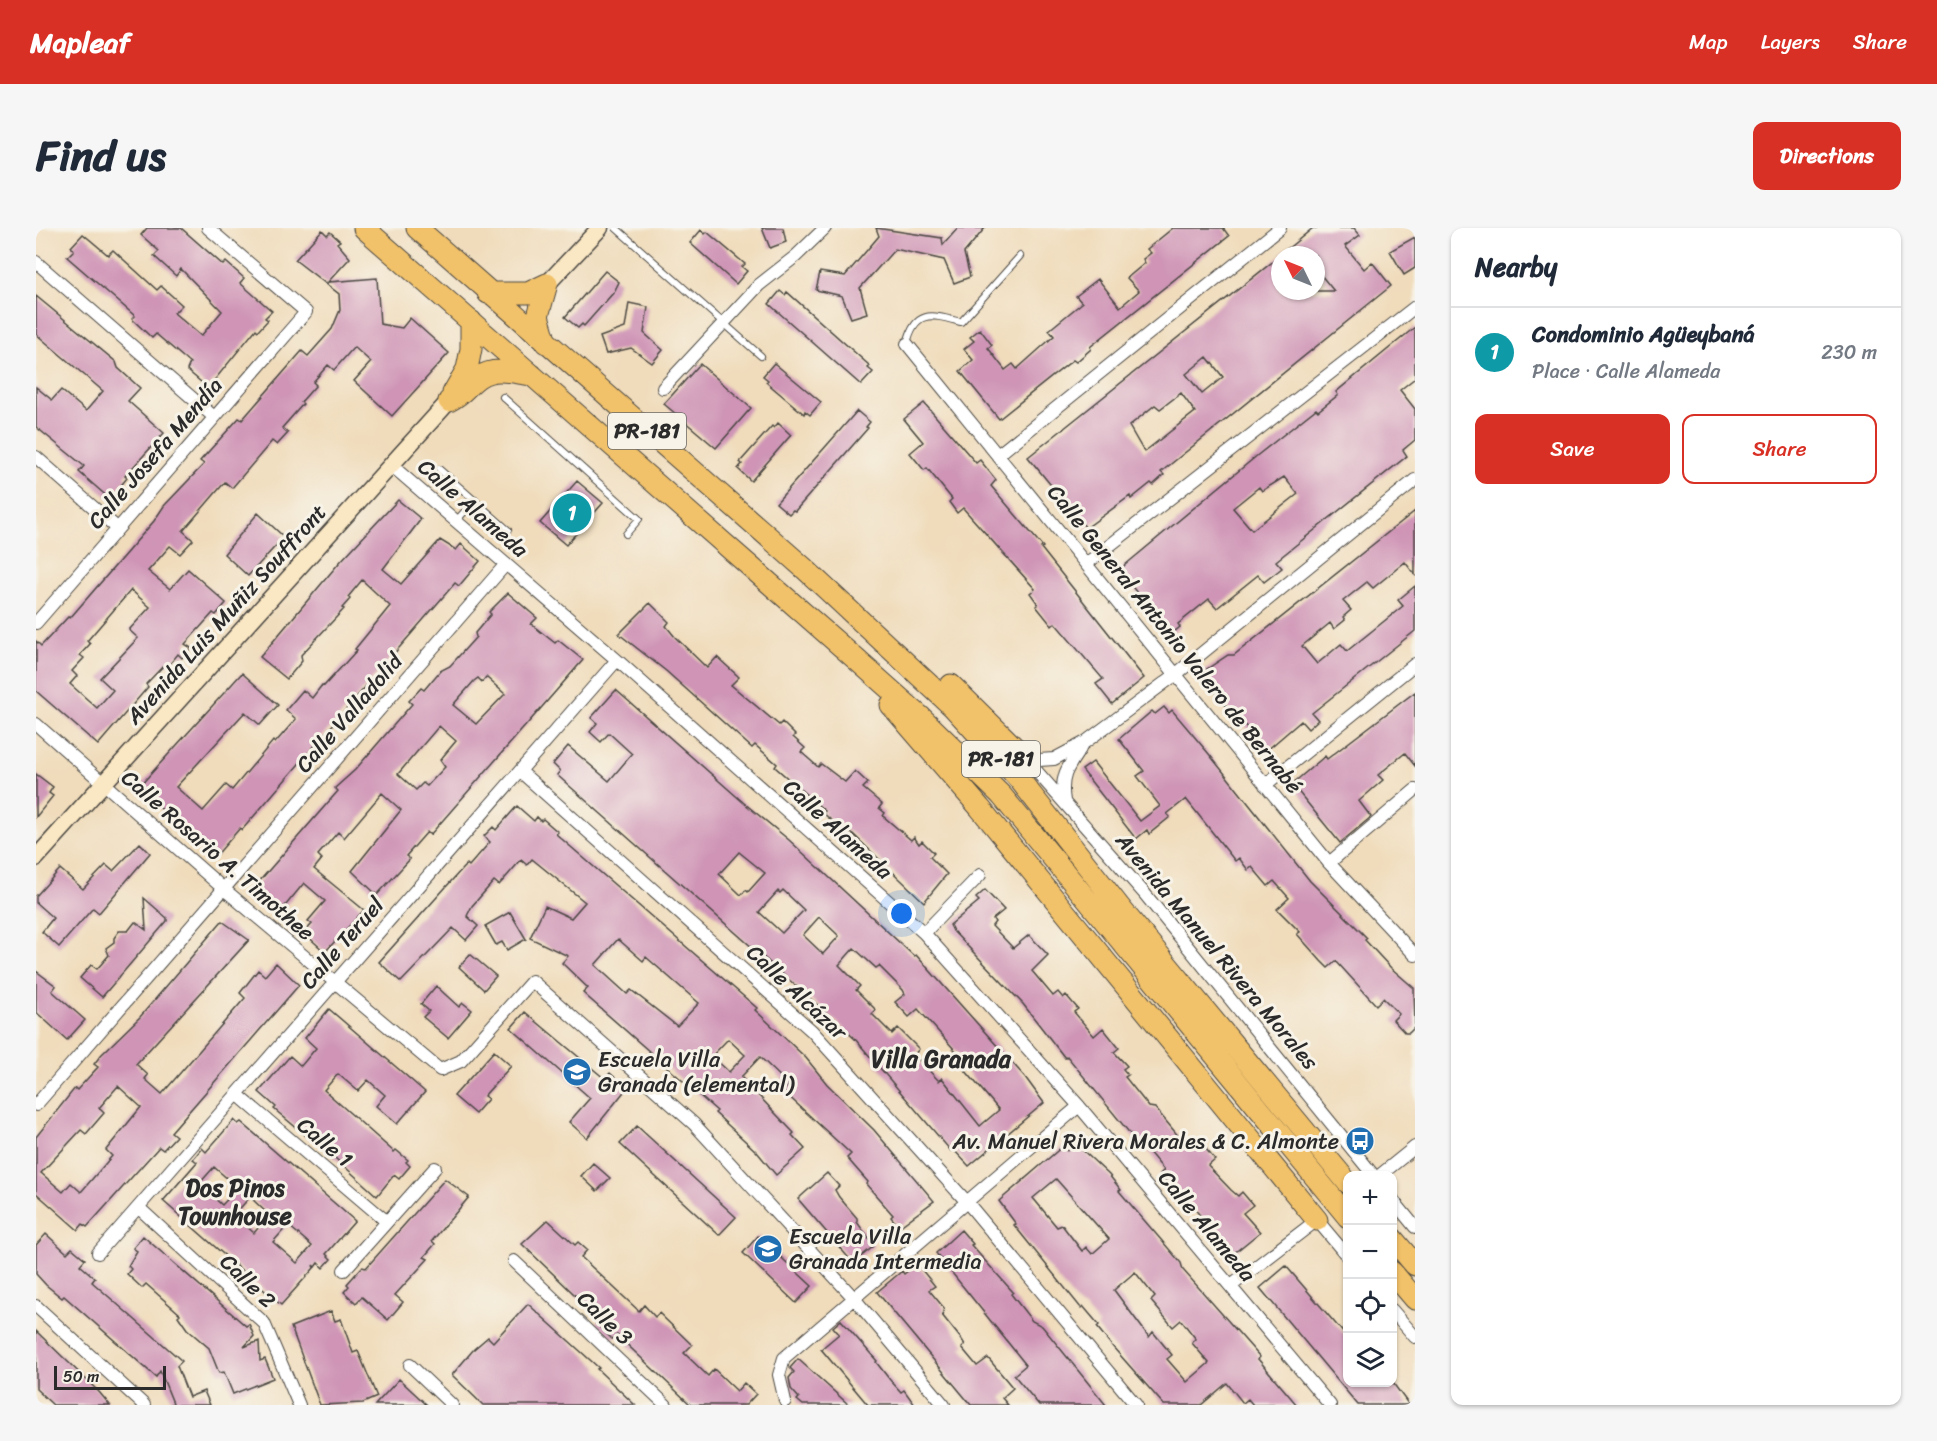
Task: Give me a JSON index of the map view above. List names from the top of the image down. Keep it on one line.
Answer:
{"streets":{"highway":["PR-181"],"street":["Calle Josefa Mendía","Calle Alameda","Avenida Luis Muñiz Souffront","Calle General Antonio Valero de Bernabé","Calle Valladolid","Calle Rosario A. Timothee","Calle Teruel","Avenida Manuel Rivera Morales","Calle Alcázar","Calle 1","Calle 2","Calle 3"]},"crossings":[["Calle Alameda","Avenida Luis Muñiz Souffront"],["Calle Alameda","Calle Valladolid"],["Calle Alameda","Calle Teruel"],["Avenida Luis Muñiz Souffront","Calle Rosario A. Timothee"],["Calle Valladolid","Calle Rosario A. Timothee"],["Calle Rosario A. Timothee","Calle Teruel"],["Calle Teruel","Calle Alcázar"],["Calle Teruel","Calle 1"],["Calle Teruel","Calle 2"]],"districts":["Villa Granada","Dos Pinos Townhouse"],"places":{"school or university":["Escuela Villa Granada (elemental)","Escuela Villa Granada Intermedia"],"bus stop":["Av. Manuel Rivera Morales & C. Almonte"]},"scale_bar":"50 m","north":"top left","page":{"header":"Mapleaf","nav":["Map","Layers","Share"],"title":"Find us","buttons":["Directions",["Save","Share"]],"heading":"Nearby","list":[{"mark":"1","name":"Condominio Agüeybaná","note":"Place · Calle Alameda","value":"230 m"}],"pins":"1","map_buttons":["+","−"],"scale":"50 m"}}
